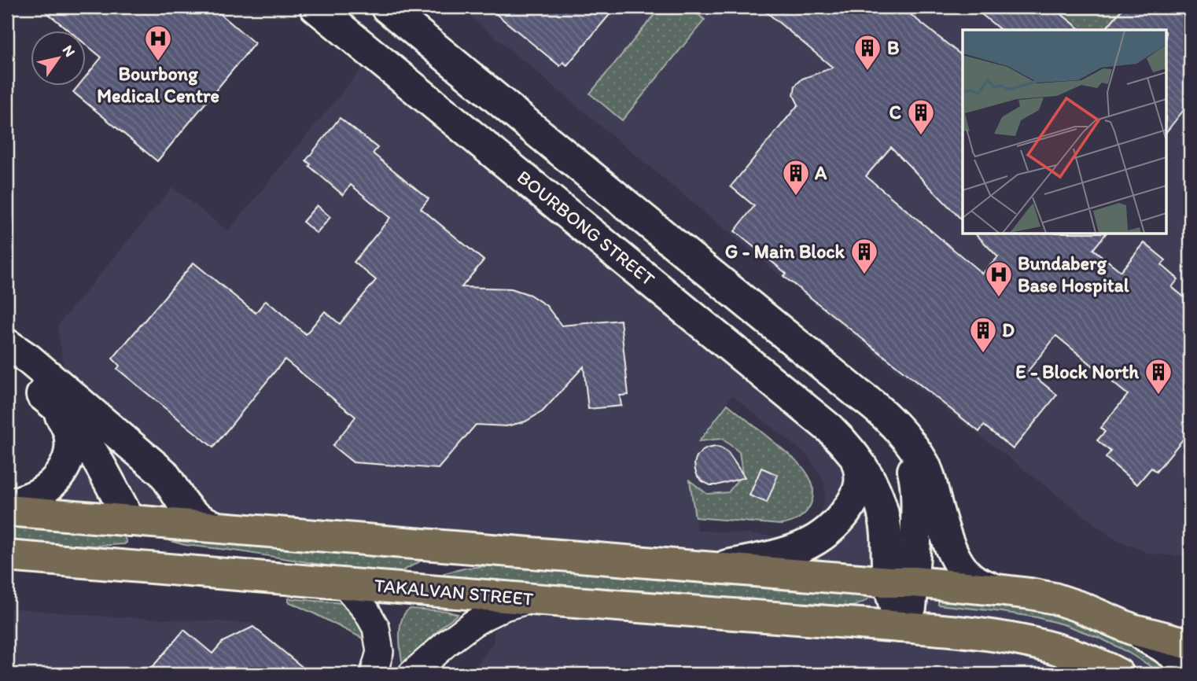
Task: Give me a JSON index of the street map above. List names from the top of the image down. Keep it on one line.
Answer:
{"streets":{"main road":["TAKALVAN STREET"],"street":["BOURBONG STREET"]},"places":{"hospital":["Bourbong Medical Centre","Bundaberg Base Hospital"],"building":["B","C","A","G - Main Block","D","E - Block North"]},"north":"top right"}
